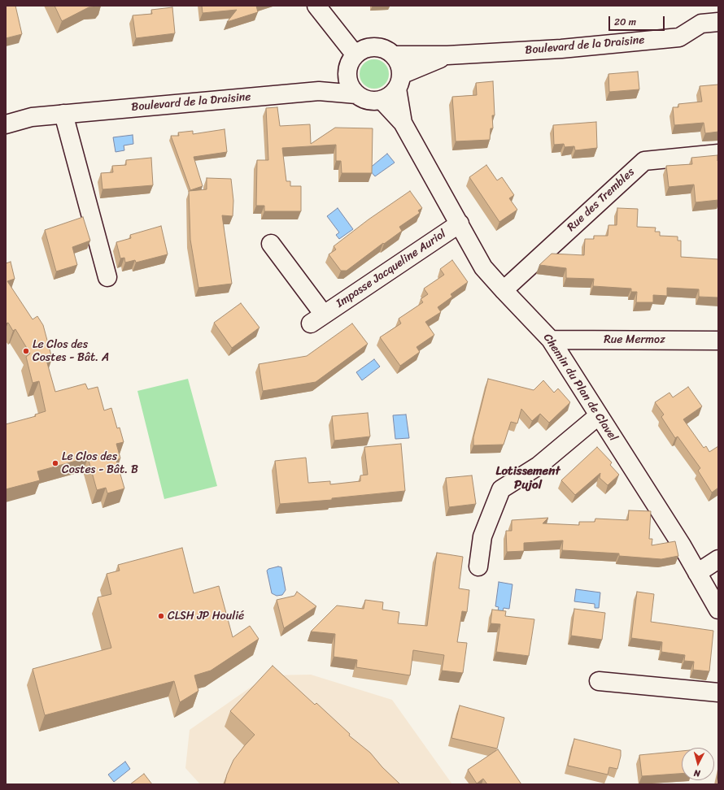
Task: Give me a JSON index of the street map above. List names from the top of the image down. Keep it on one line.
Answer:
{"streets":{"street":["Boulevard de la Draisine","Rue des Trembles","Impasse Jacqueline Auriol","Rue Mermoz","Chemin du Plan de Clavel"]},"crossings":[["Boulevard de la Draisine","Chemin du Plan de Clavel"],["Rue des Trembles","Chemin du Plan de Clavel"],["Impasse Jacqueline Auriol","Chemin du Plan de Clavel"],["Rue Mermoz","Chemin du Plan de Clavel"]],"districts":["Lotissement Pujol"],"places":["Le Clos des Costes - Bât. A","Le Clos des Costes - Bât. B","CLSH JP Houlié"],"scale_bar":"20 m","north":"bottom"}
